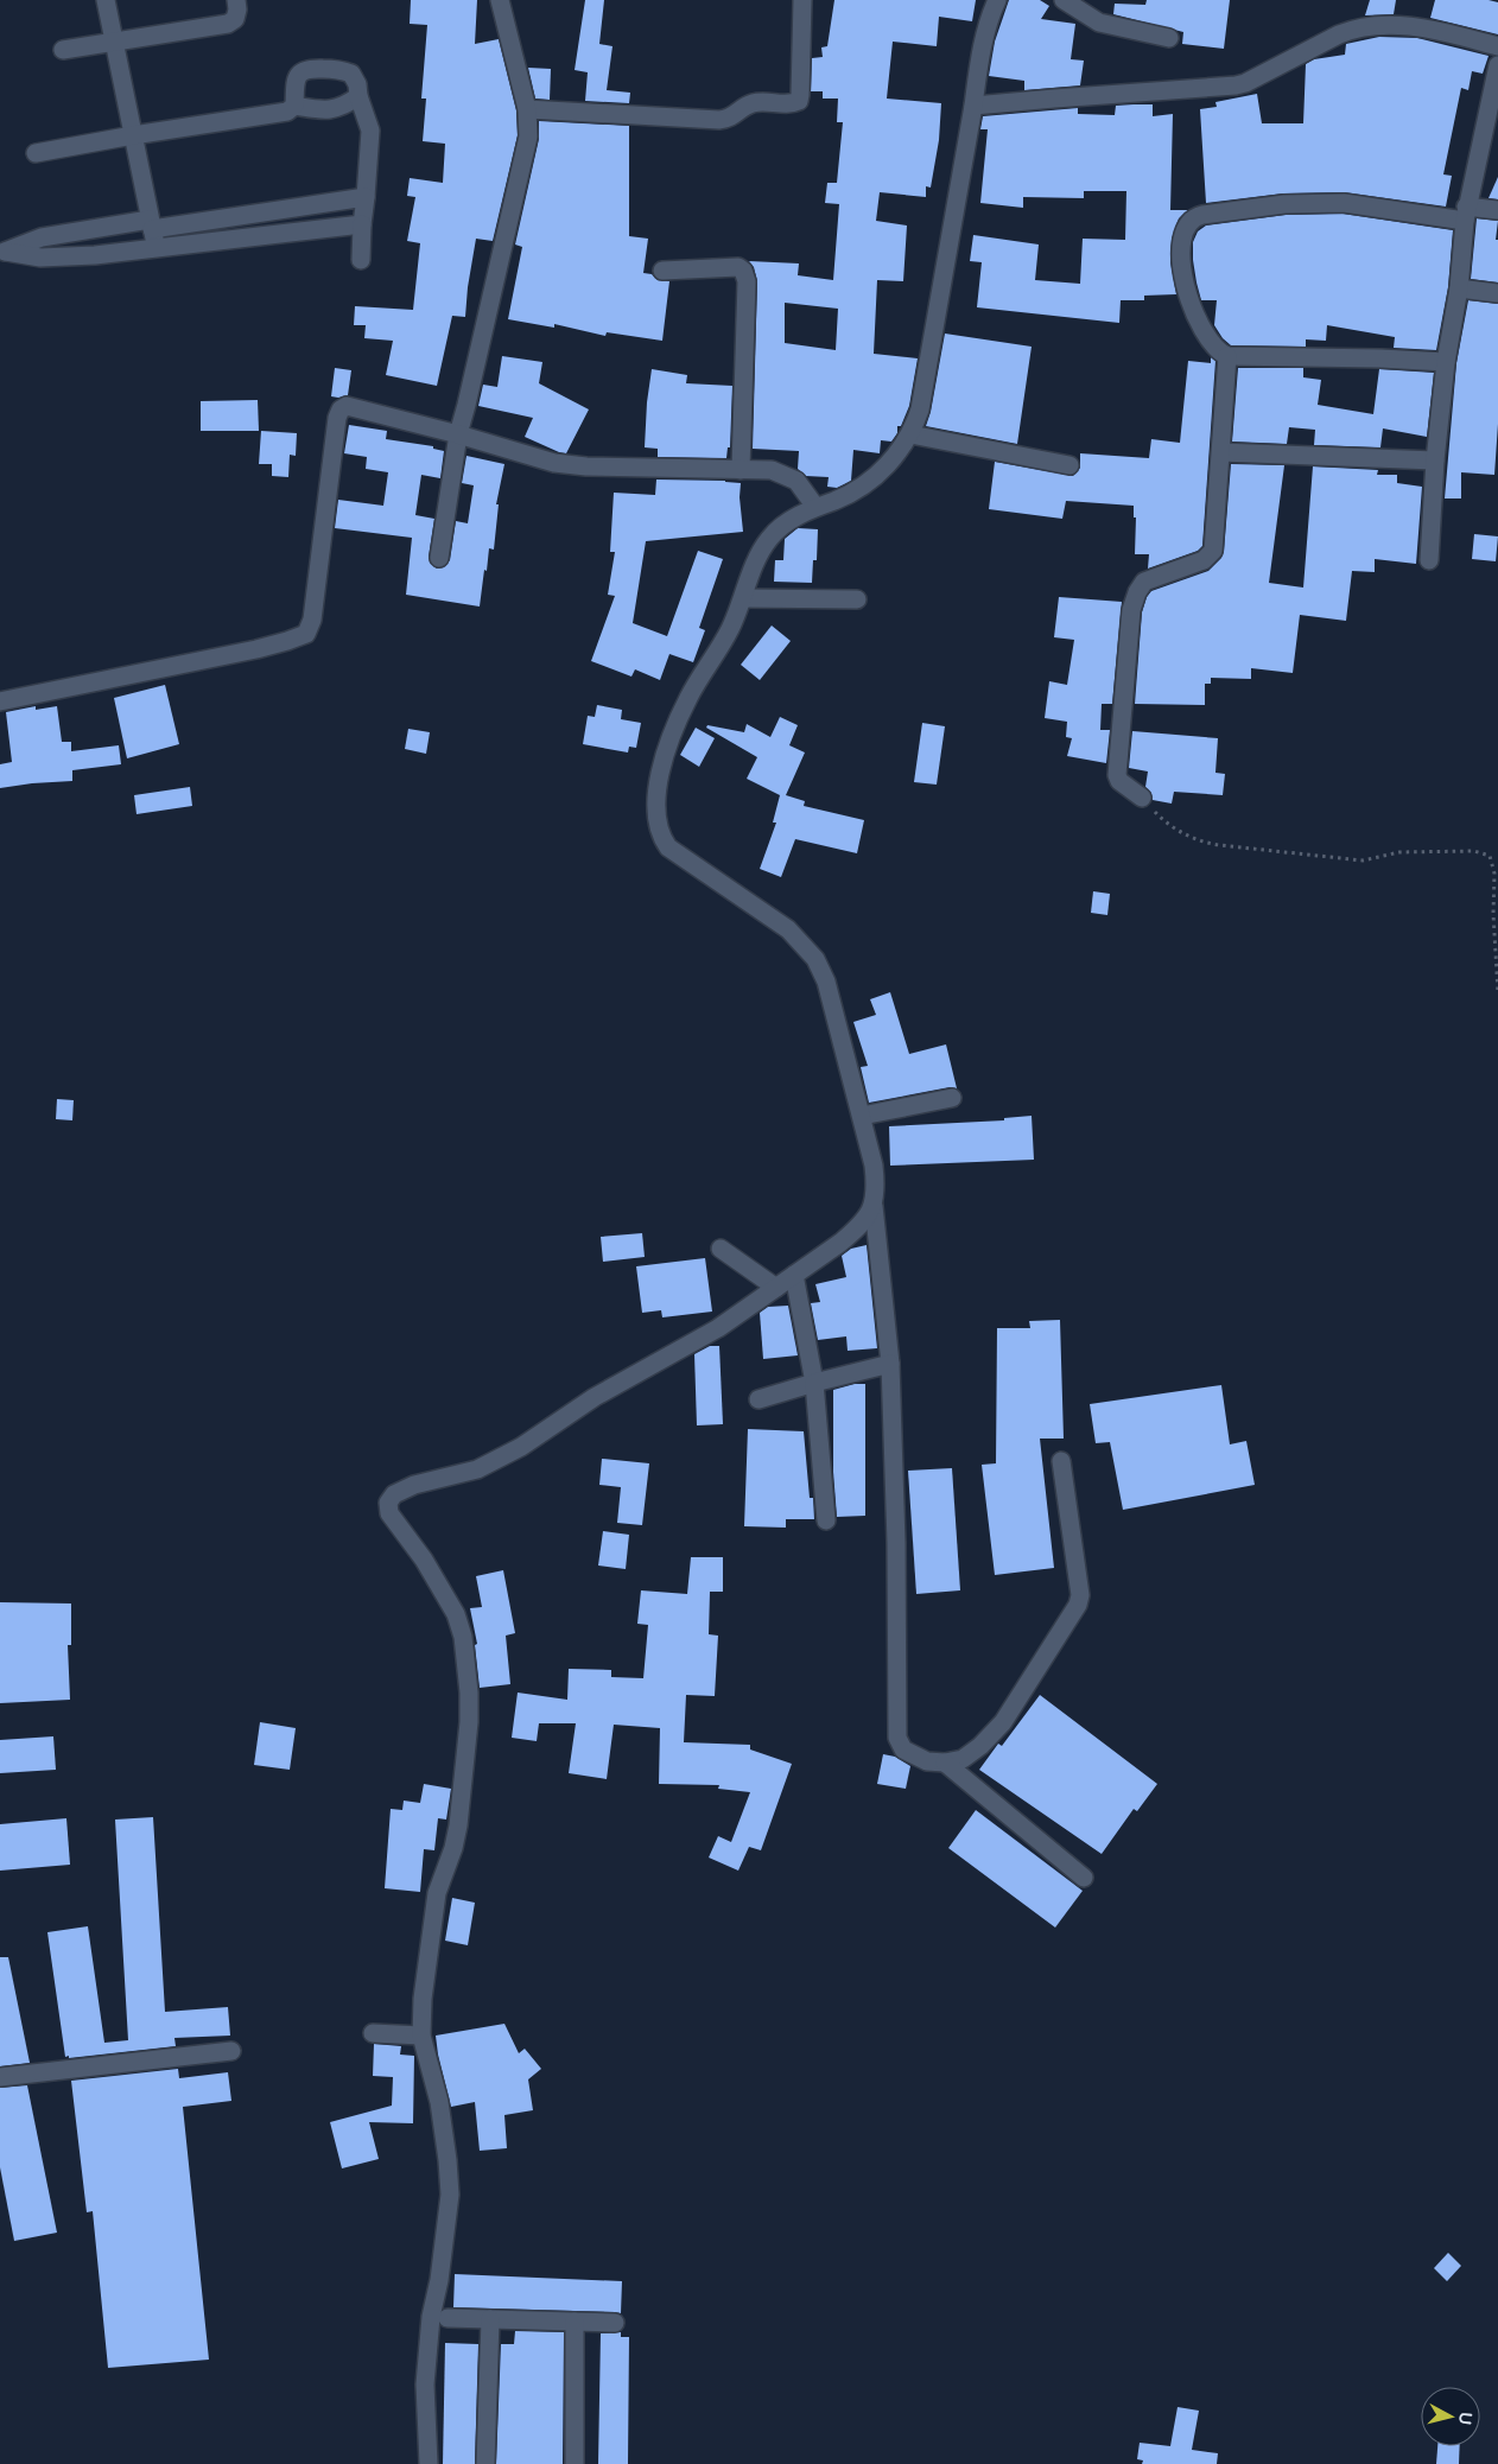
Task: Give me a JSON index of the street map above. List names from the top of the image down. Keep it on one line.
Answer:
{"north":"right"}
